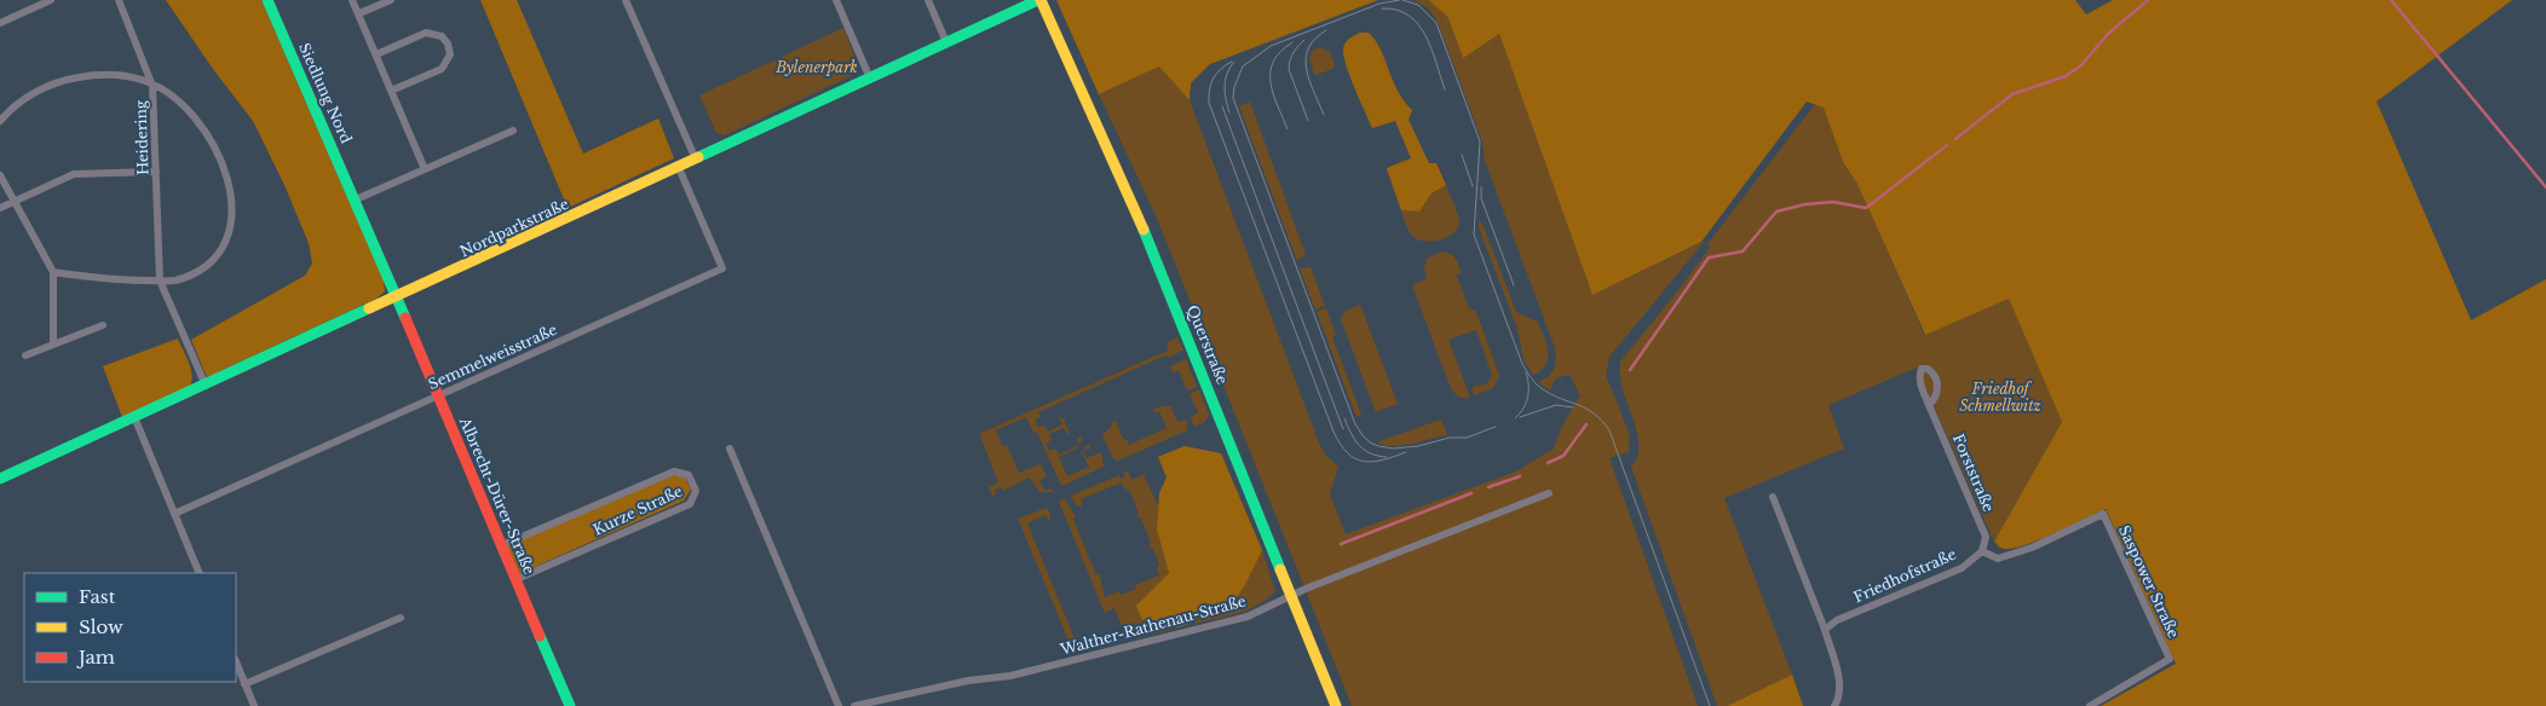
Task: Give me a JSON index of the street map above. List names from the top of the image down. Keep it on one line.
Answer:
{"streets":{"street":["Siedlung Nord","Heidering","Nordparkstraße","Querstraße","Semmelweisstraße","Forststraße","Albrecht-Dürer-Straße","Kurze Straße","Friedhofstraße","Saspower Straße","Walther-Rathenau-Straße"]},"crossings":[["Siedlung Nord","Nordparkstraße"],["Siedlung Nord","Albrecht-Dürer-Straße"],["Heidering","Nordparkstraße"],["Nordparkstraße","Querstraße"],["Nordparkstraße","Semmelweisstraße"],["Nordparkstraße","Albrecht-Dürer-Straße"],["Querstraße","Walther-Rathenau-Straße"],["Semmelweisstraße","Albrecht-Dürer-Straße"],["Forststraße","Friedhofstraße"],["Forststraße","Saspower Straße"],["Albrecht-Dürer-Straße","Kurze Straße"],["Friedhofstraße","Saspower Straße"]],"parks":["Bylenerpark","Friedhof Schmellwitz"],"legend":["Fast","Slow","Jam"]}
